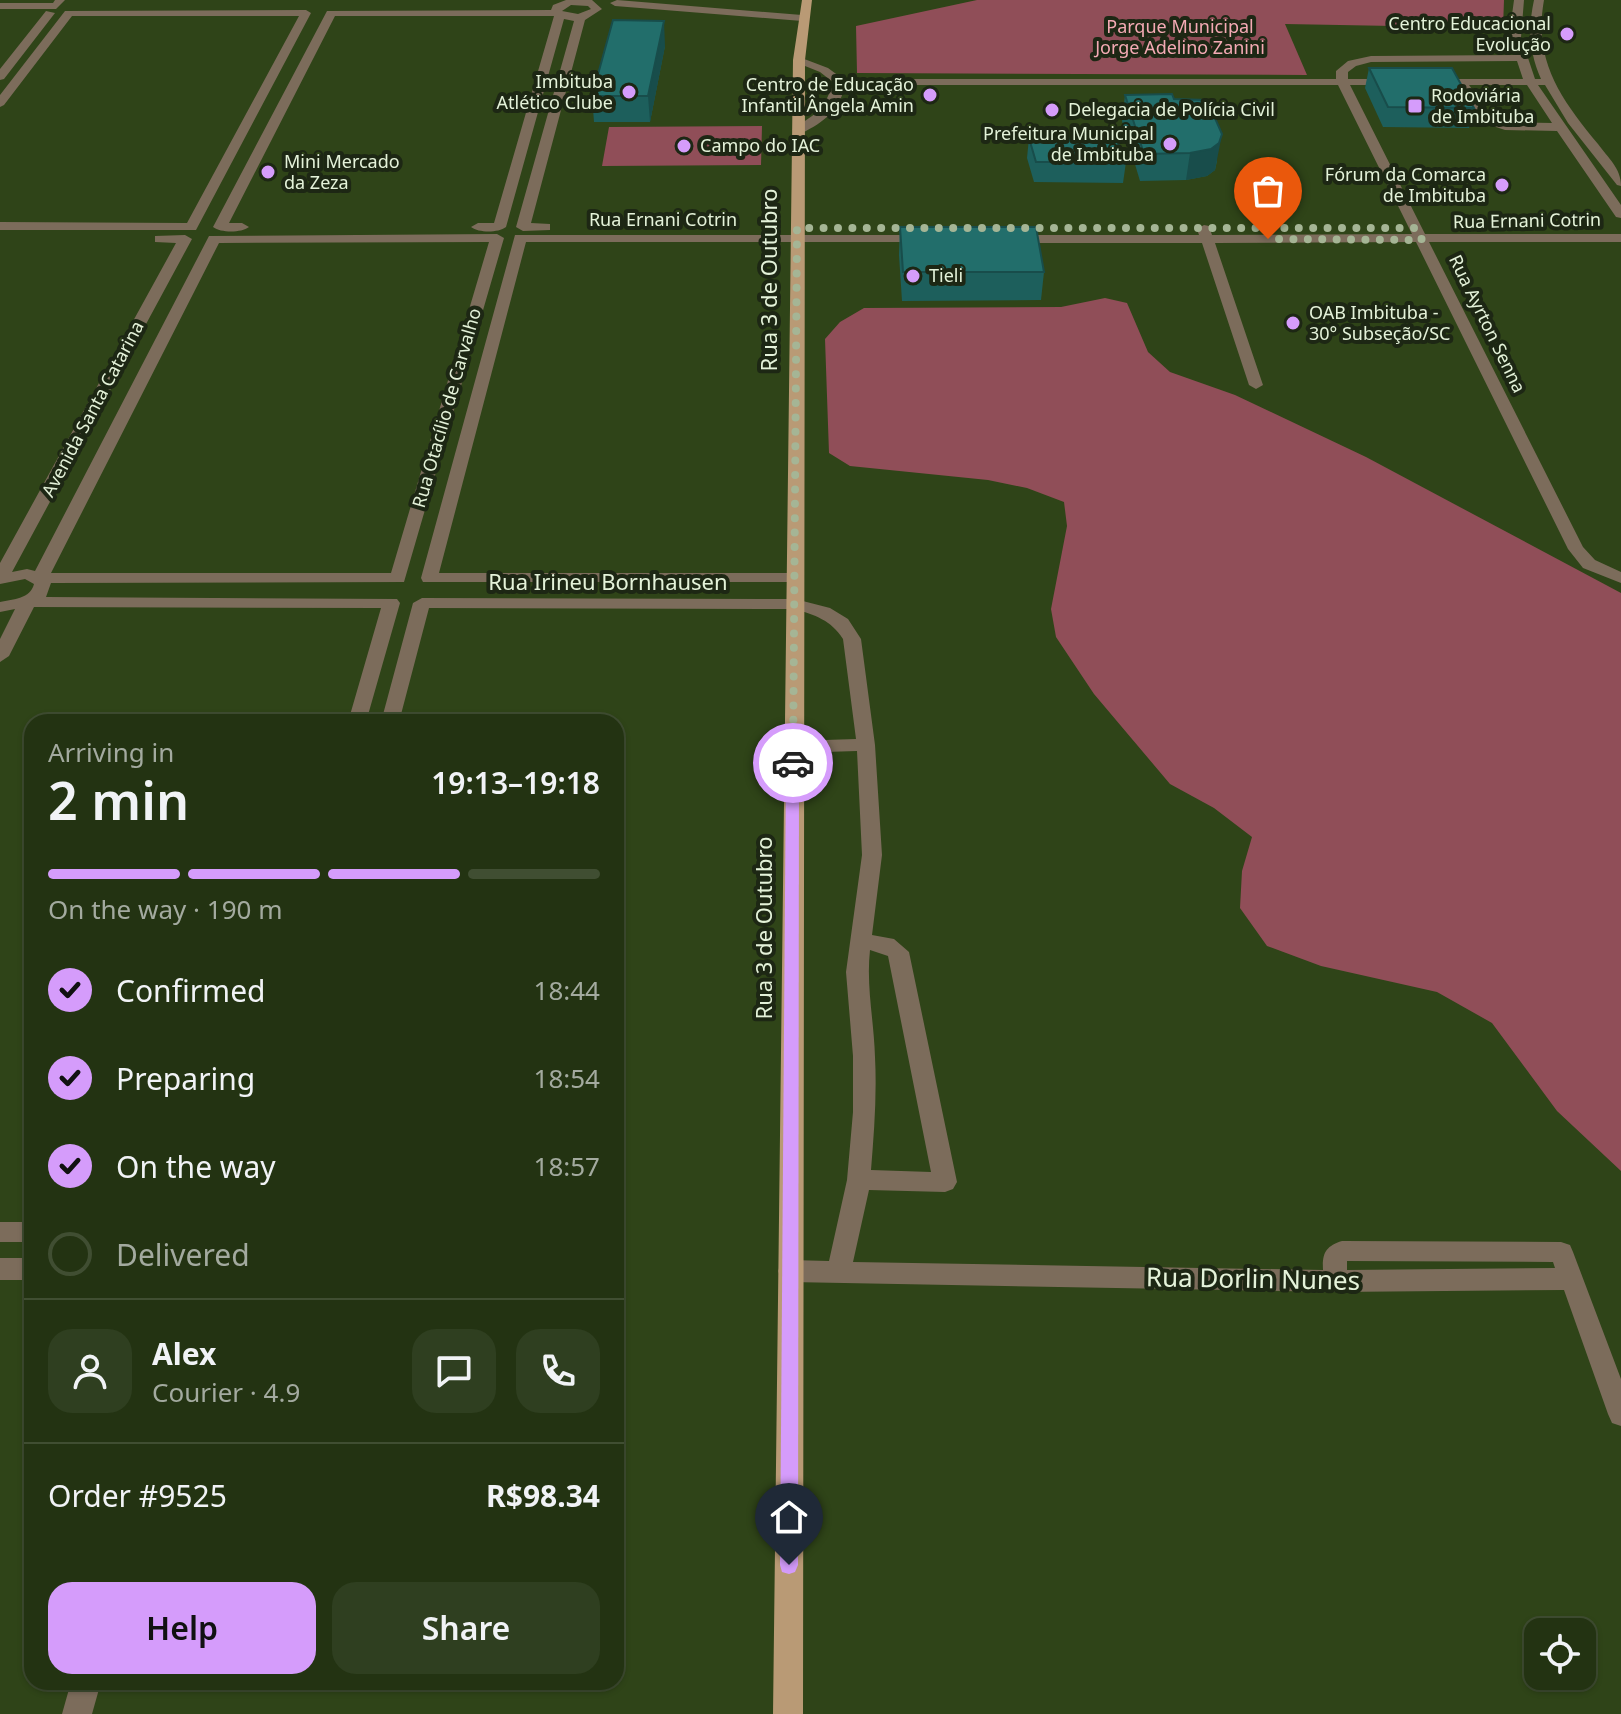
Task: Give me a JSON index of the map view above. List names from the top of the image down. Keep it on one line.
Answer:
{"streets":{"main road":["Rua 3 de Outubro"],"street":["Rua Ernani Cotrin","Rua Ayrton Senna","Rua Otacílio de Carvalho","Avenida Santa Catarina","Rua Irineu Bornhausen","Rua Dorlin Nunes"]},"crossings":[["Rua Ernani Cotrin","Rua 3 de Outubro"],["Rua Ernani Cotrin","Rua Ayrton Senna"],["Rua Ernani Cotrin","Rua Otacílio de Carvalho"],["Rua 3 de Outubro","Rua Irineu Bornhausen"],["Rua 3 de Outubro","Rua Dorlin Nunes"],["Rua Otacílio de Carvalho","Rua Irineu Bornhausen"],["Rua Irineu Bornhausen","Rua Dorlin Nunes"]],"parks":["Parque Municipal Jorge Adelino Zanini"],"places":{"other":["Centro Educacional Evolução","Imbituba Atlético Clube","Centro de Educação Infantil Ângela Amin","Delegacia de Polícia Civil","Prefeitura Municipal de Imbituba","Campo do IAC","Mini Mercado da Zeza","Fórum da Comarca de Imbituba","Tieli","OAB Imbituba - 30° Subseção/SC"],"transit":["Rodoviária de Imbituba"]},"page":{"heading":["2 min","Arriving in","19:13–19:18"],"panel":["Alex","Courier · 4.9","Order #9525","R$98.34"],"bar":"On the way · 190 m","list":[["Confirmed","18:44"],["Preparing","18:54"],["On the way","18:57"],"Delivered"],"buttons":["Help","Share"]}}
